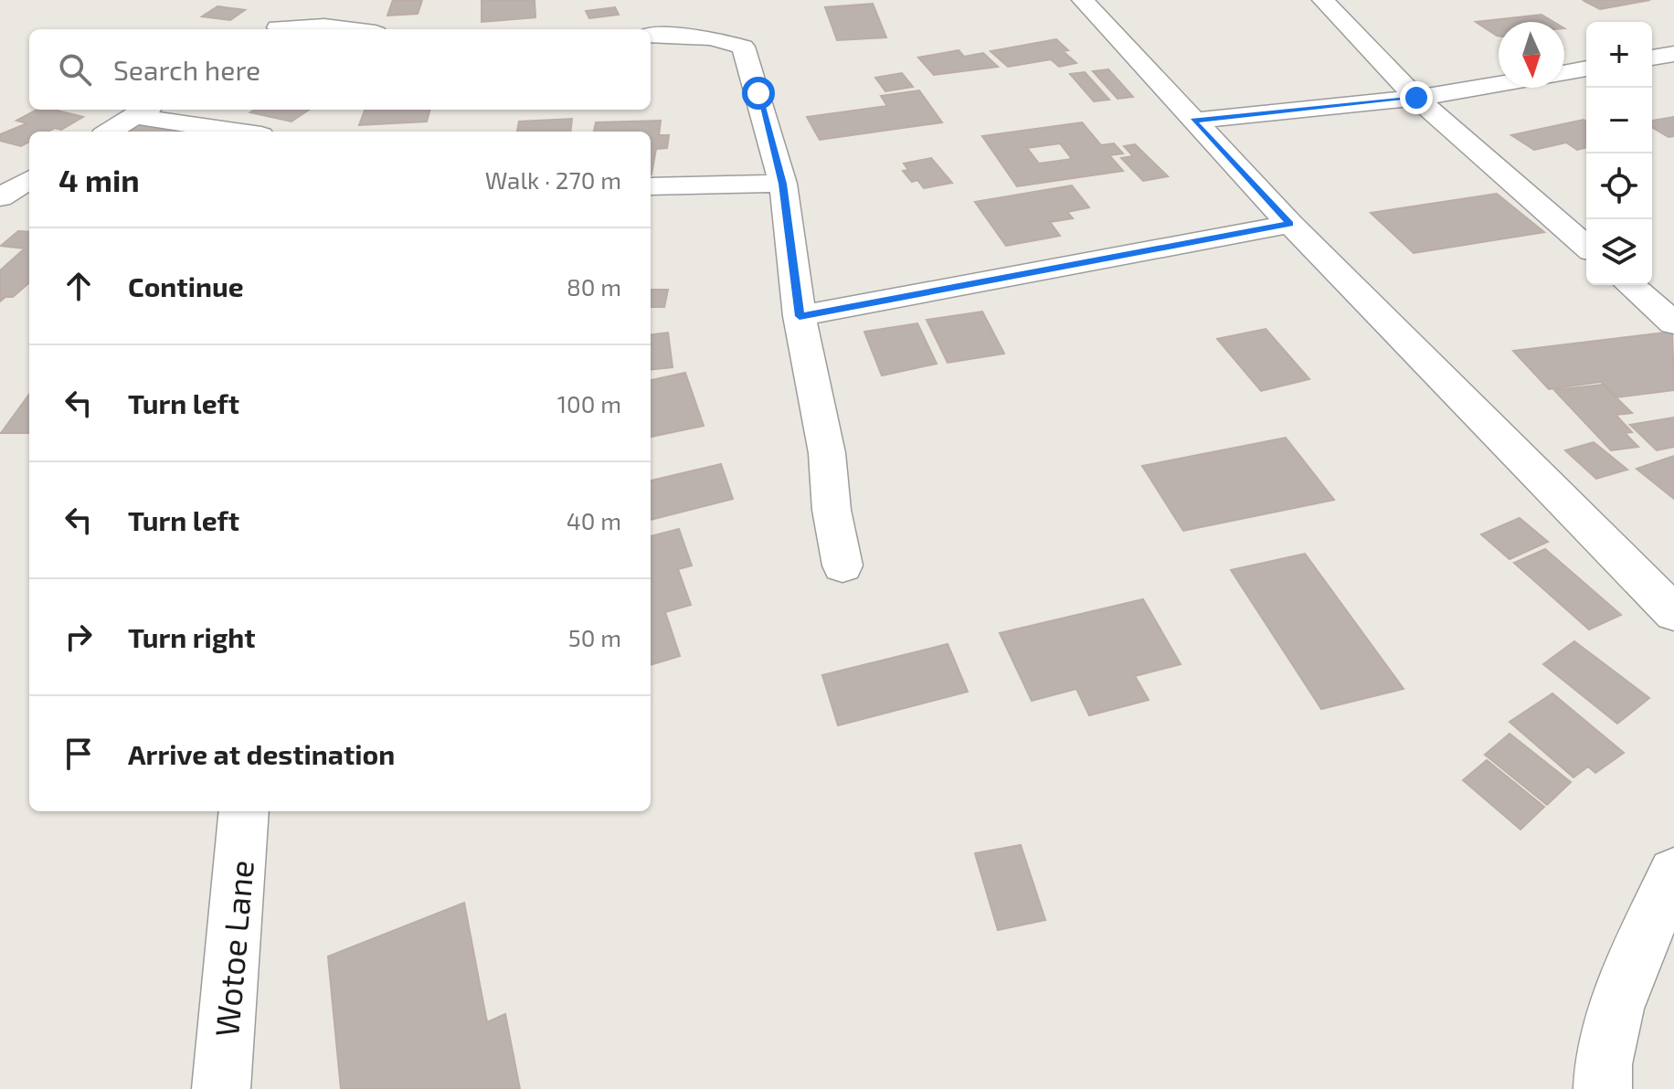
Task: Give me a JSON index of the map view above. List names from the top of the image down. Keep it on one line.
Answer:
{"streets":{"street":["Wotoe Lane"]},"north":"bottom","page":{"map_buttons":["+","−"],"search":"Search here","heading":["4 min","Walk · 270 m"],"list":[["Continue","80 m"],["Turn left","100 m"],["Turn left","40 m"],["Turn right","50 m"],"Arrive at destination"]}}
